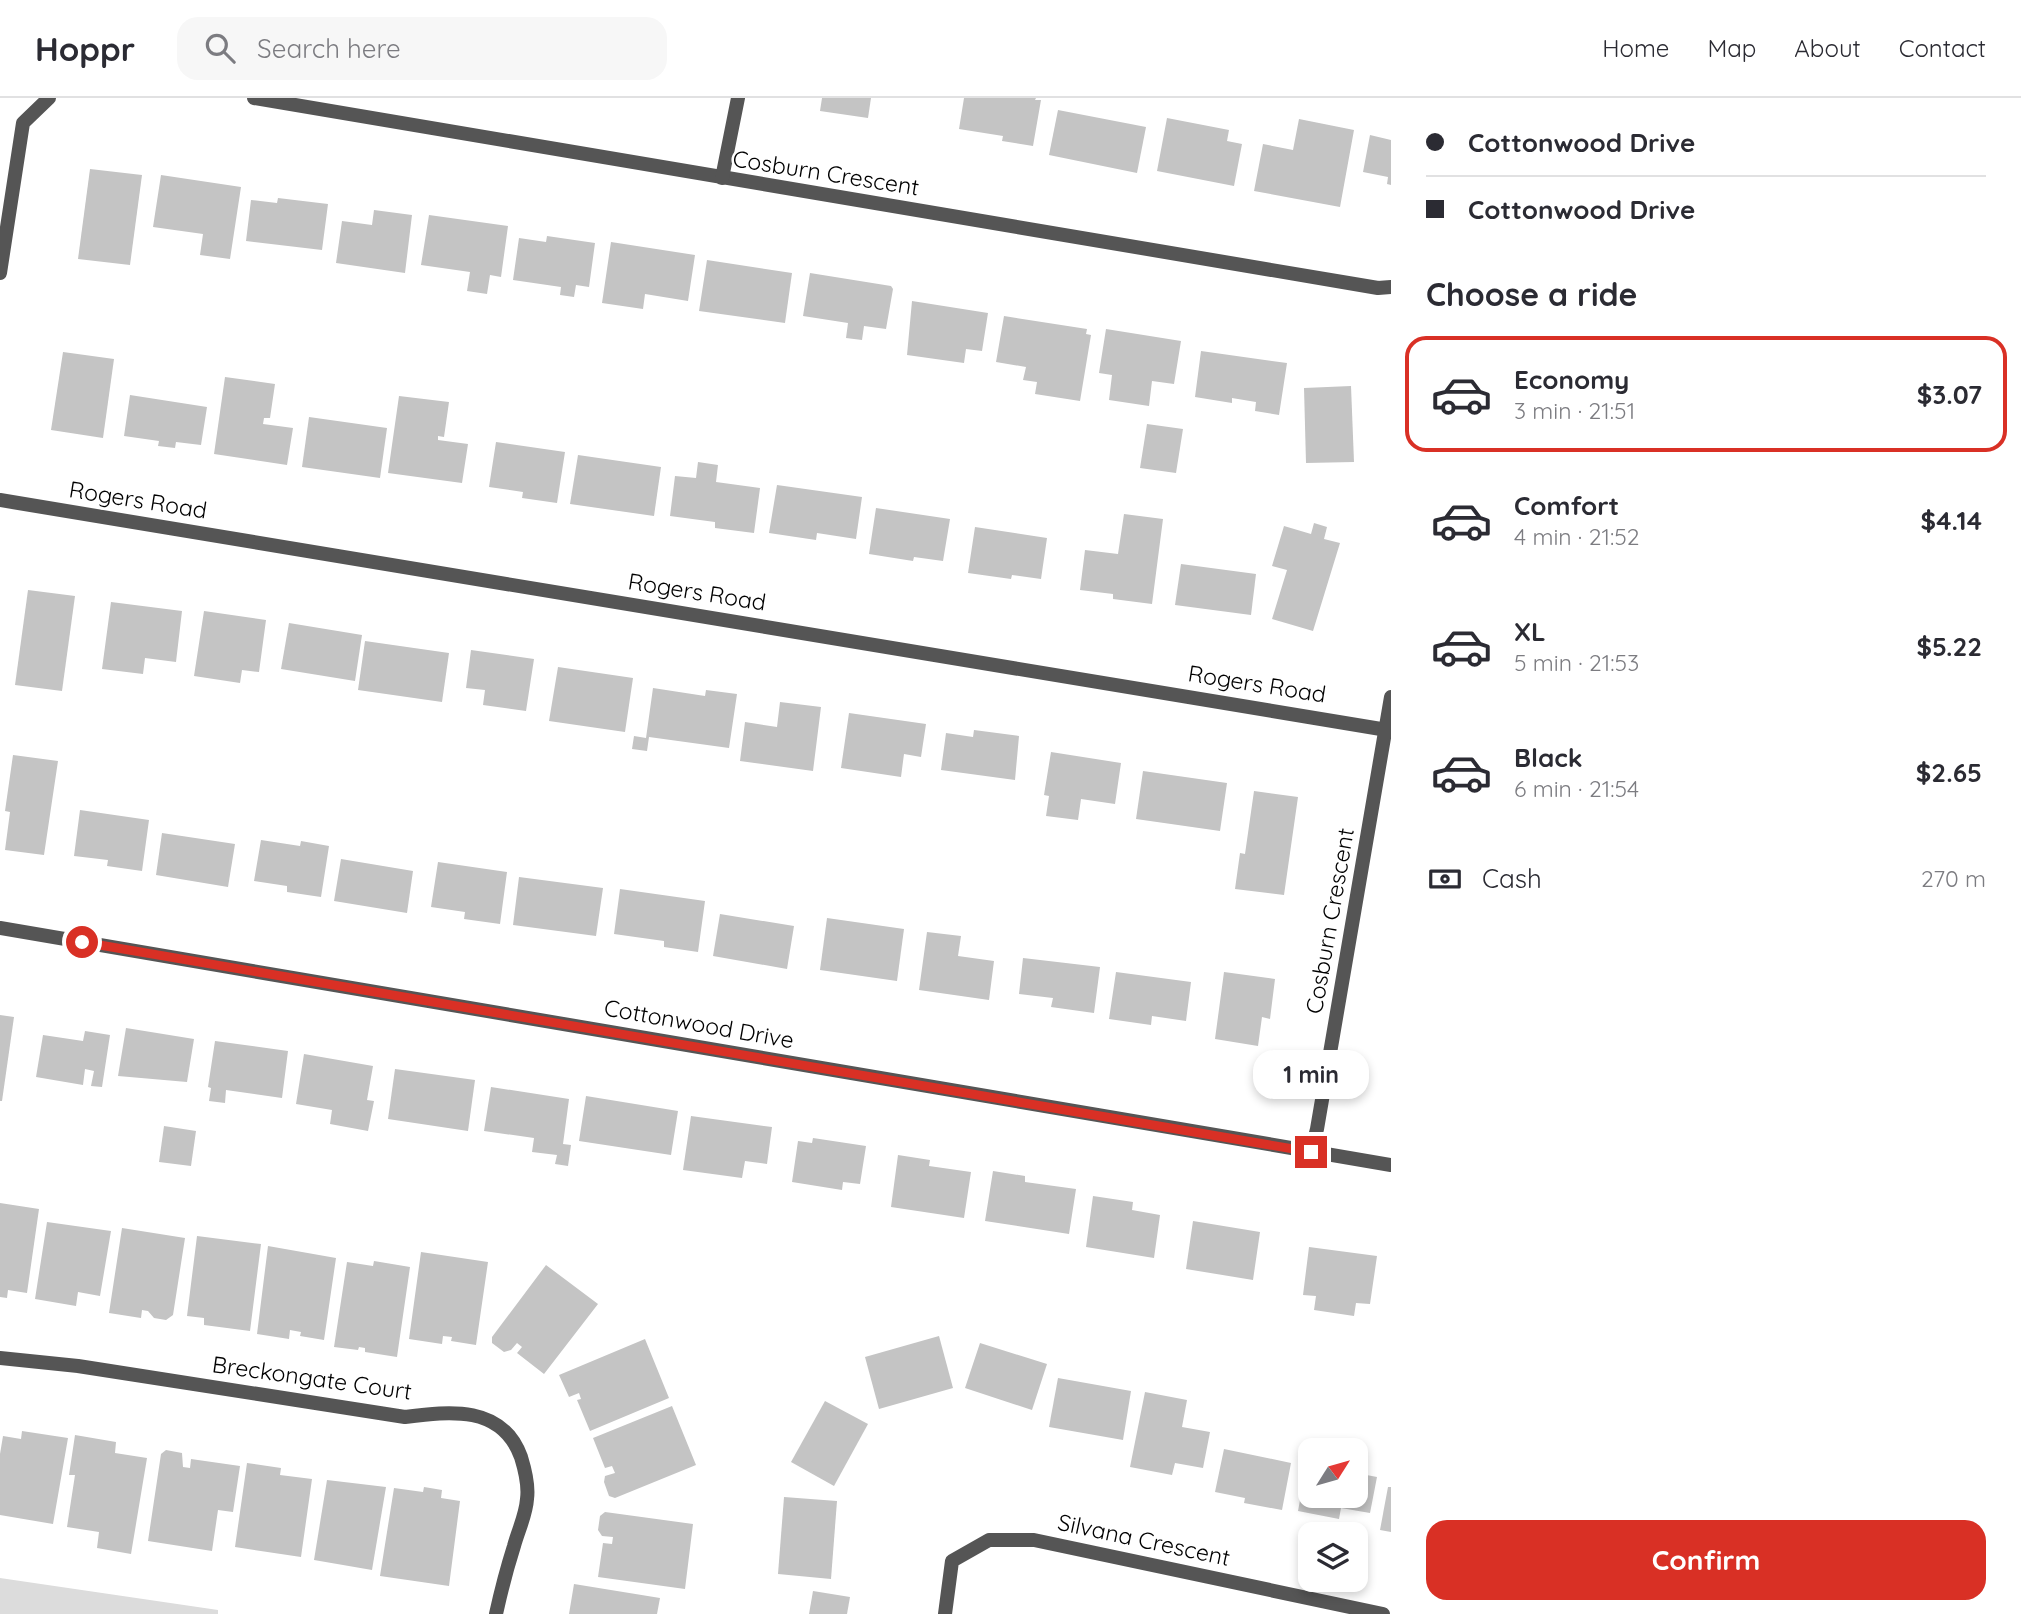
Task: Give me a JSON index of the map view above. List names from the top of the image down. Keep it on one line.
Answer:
{"streets":{"street":["Cosburn Crescent","Rogers Road","Cottonwood Drive","Breckongate Court","Silvana Crescent"]},"crossings":[["Cosburn Crescent","Rogers Road"],["Cosburn Crescent","Cottonwood Drive"]],"north":"top right","page":{"header":"Hoppr","search":"Search here","nav":["Home","Map","About","Contact"],"banner":["Cottonwood Drive","Cottonwood Drive"],"heading":"Choose a ride","list":[{"name":"Economy","note":"3 min · 21:51","value":"$3.07"},{"name":"Comfort","note":"4 min · 21:52","value":"$4.14"},{"name":"XL","note":"5 min · 21:53","value":"$5.22"},{"name":"Black","note":"6 min · 21:54","value":"$2.65"}],"pay":["Cash","270 m"],"bubble":"1 min","buttons":"Confirm"}}
